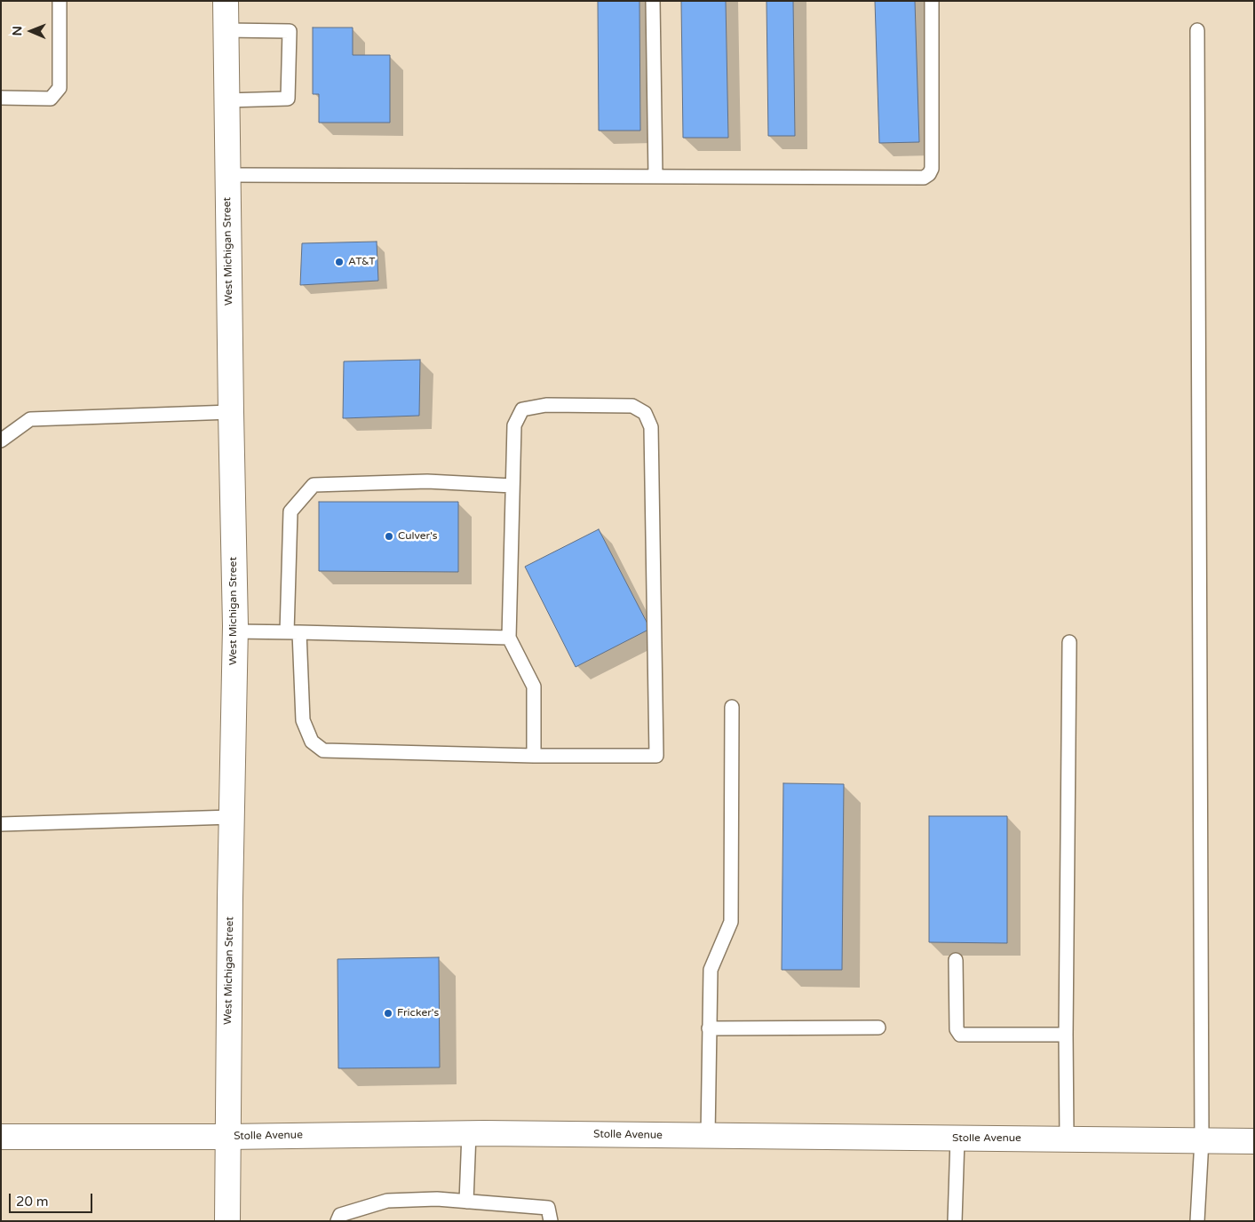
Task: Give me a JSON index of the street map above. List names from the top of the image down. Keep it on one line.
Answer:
{"streets":{"street":["West Michigan Street","Stolle Avenue"]},"crossings":[["West Michigan Street","Stolle Avenue"]],"places":["AT&T","Culver's","Fricker's"],"scale_bar":"20 m","north":"left"}
